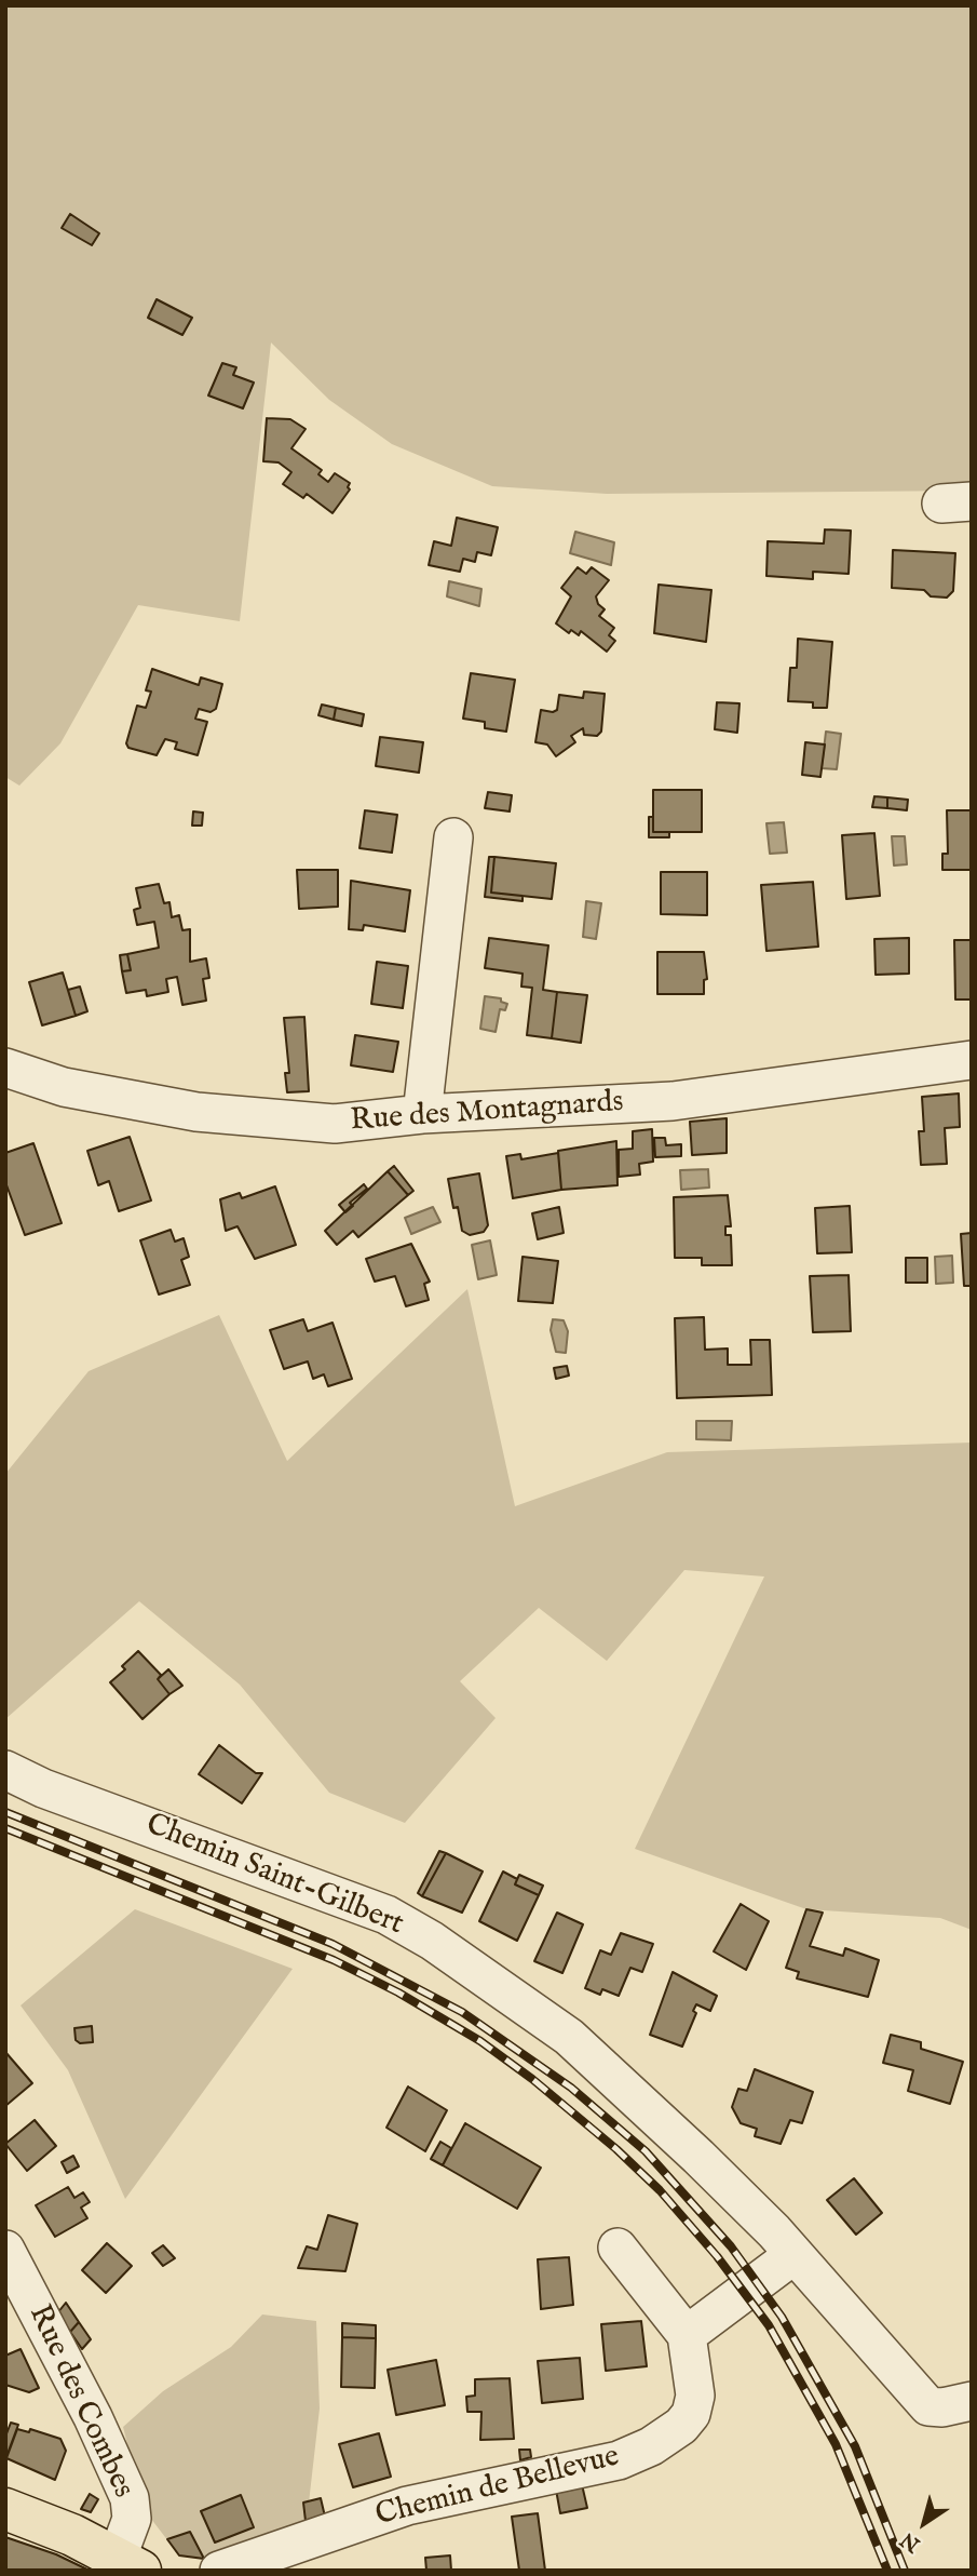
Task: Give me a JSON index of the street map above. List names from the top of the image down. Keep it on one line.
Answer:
{"streets":{"street":["Rue des Montagnards","Chemin Saint-Gilbert","Rue des Combes","Chemin de Bellevue"]},"north":"bottom left"}
